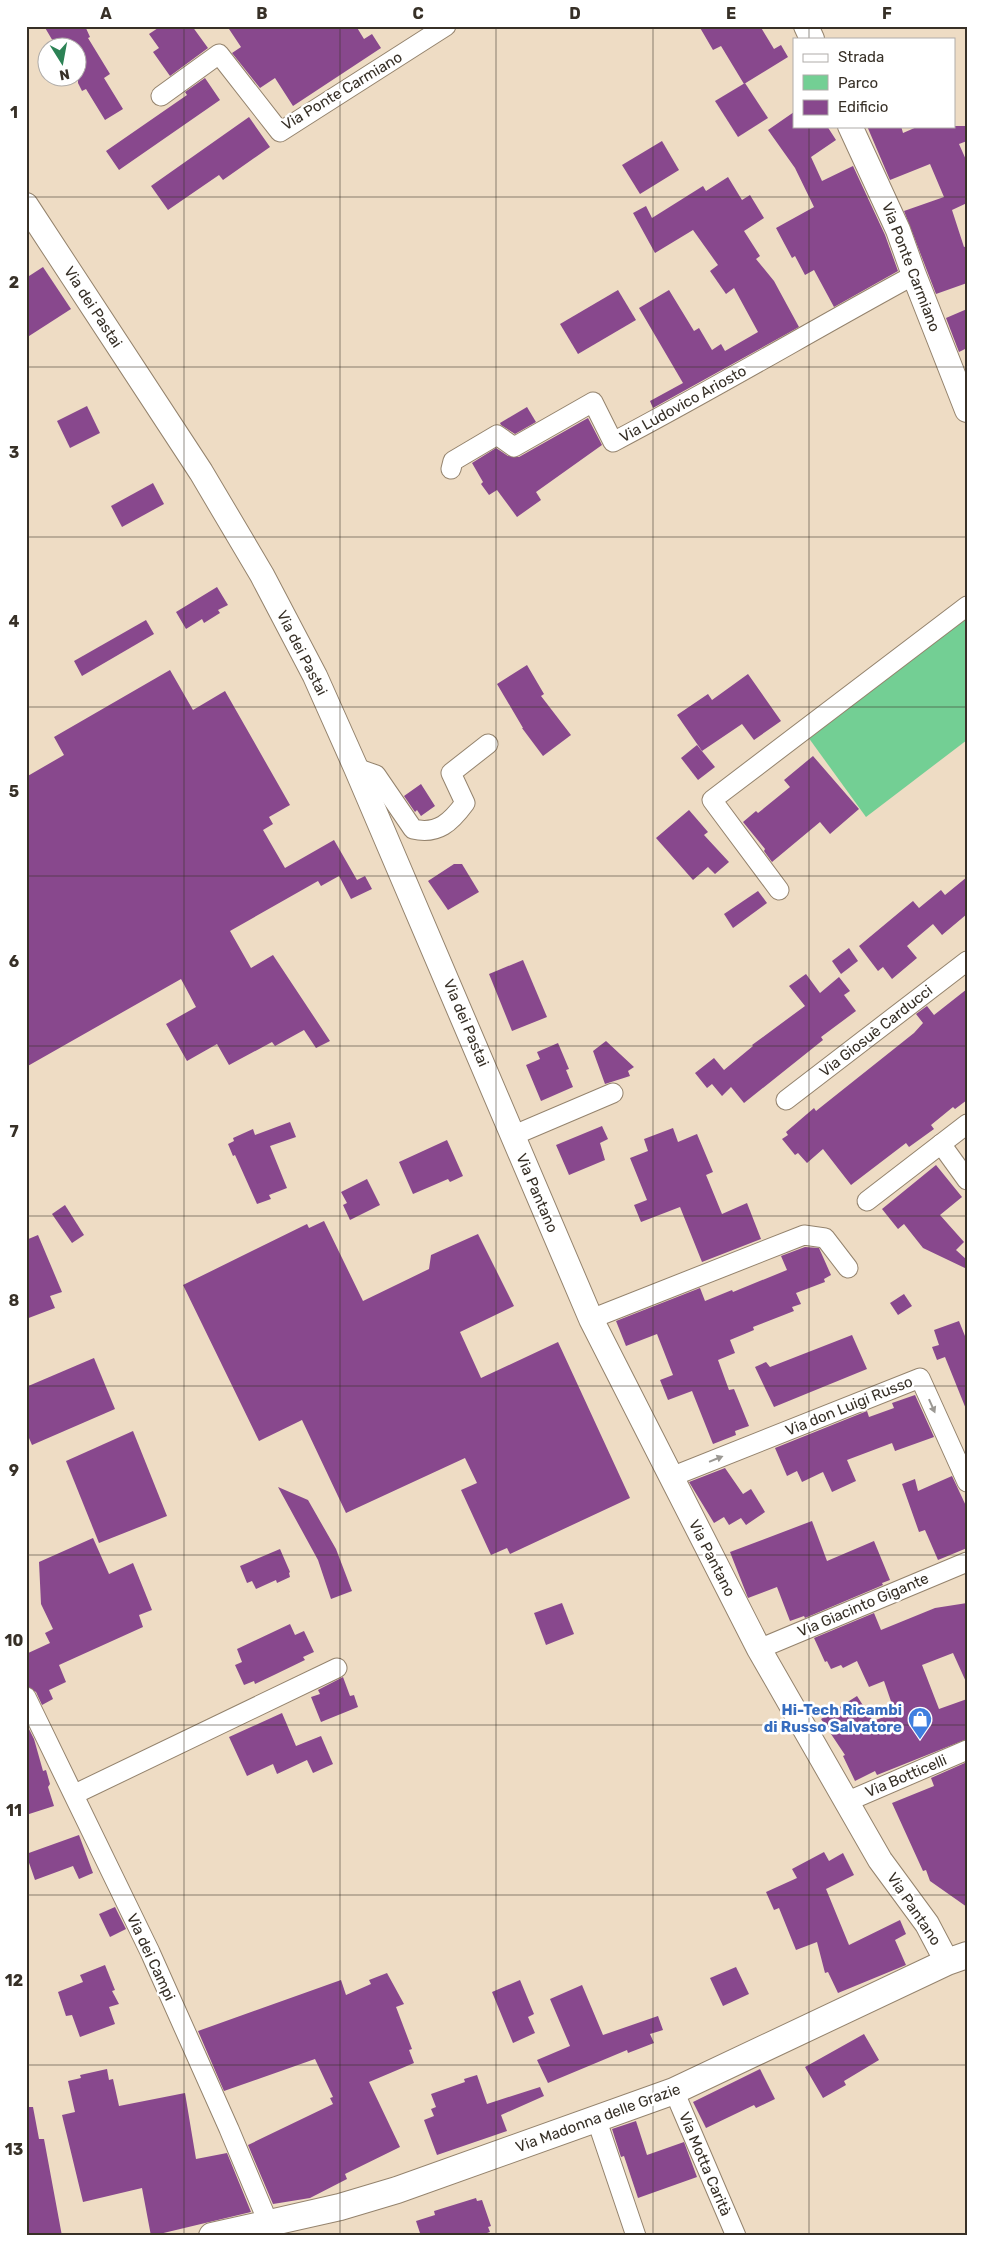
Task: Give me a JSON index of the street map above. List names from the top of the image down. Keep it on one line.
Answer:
{"streets":{"main road":["Via Madonna delle Grazie"],"street":["Via Ponte Carmiano","Via dei Pastai","Via Ludovico Ariosto","Via Giosuè Carducci","Via Pantano","Via don Luigi Russo","Via Giacinto Gigante","Via Botticelli","Via dei Campi","Via Motta Carità"]},"crossings":[["Via Ponte Carmiano","Via Ludovico Ariosto"],["Via dei Pastai","Via Pantano"],["Via Pantano","Via don Luigi Russo"],["Via Pantano","Via Giacinto Gigante"],["Via Pantano","Via Botticelli"],["Via Pantano","Via Madonna delle Grazie"],["Via dei Campi","Via Madonna delle Grazie"],["Via Madonna delle Grazie","Via Motta Carità"]],"places":{"shop":["Hi-Tech Ricambi di Russo Salvatore"]},"legend":["Strada","Parco","Edificio"],"north":"bottom","grid":{"columns":["A","B","C","D","E","F"],"rows":["1","2","3","4","5","6","7","8","9","10","11","12","13"]}}
